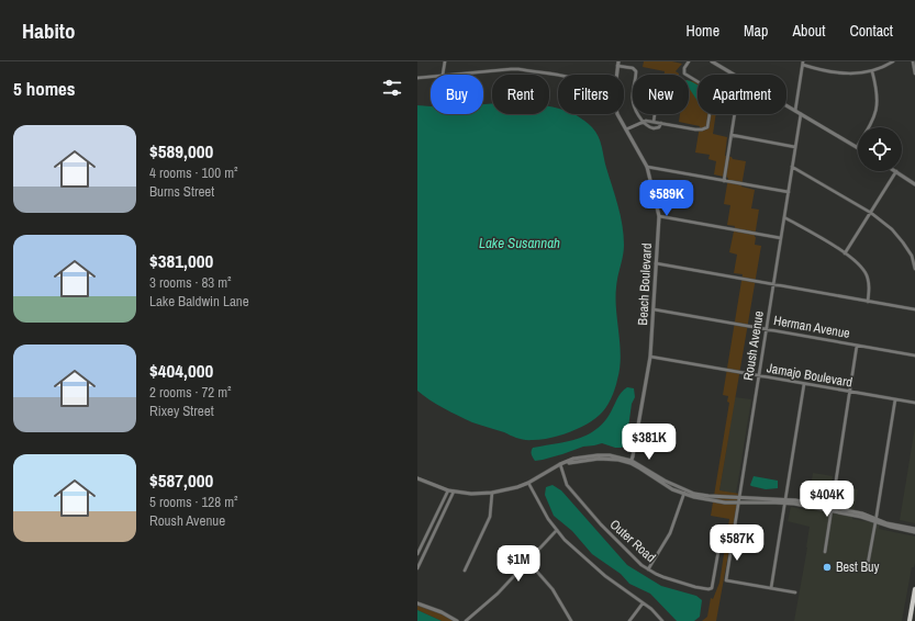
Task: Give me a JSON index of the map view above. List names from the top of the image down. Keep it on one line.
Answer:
{"streets":{"street":["Beach Boulevard","Herman Avenue","Roush Avenue","Jamajo Boulevard","Outer Road"]},"crossings":[["Beach Boulevard","Herman Avenue"],["Beach Boulevard","Jamajo Boulevard"],["Herman Avenue","Roush Avenue"],["Roush Avenue","Jamajo Boulevard"]],"water":["Lake Susannah"],"places":["Best Buy"],"page":{"header":"Habito","nav":["Home","Map","About","Contact"],"heading":"5 homes","chip":["Buy","Rent","Filters","New","Apartment"],"list":[{"name":"$589,000","note":"4 rooms · 100 m² · Burns Street"},{"name":"$381,000","note":"3 rooms · 83 m² · Lake Baldwin Lane"},{"name":"$404,000","note":"2 rooms · 72 m² · Rixey Street"},{"name":"$587,000","note":"5 rooms · 128 m² · Roush Avenue"}],"price":["$589K","$381K","$404K","$587K","$1M"]}}
